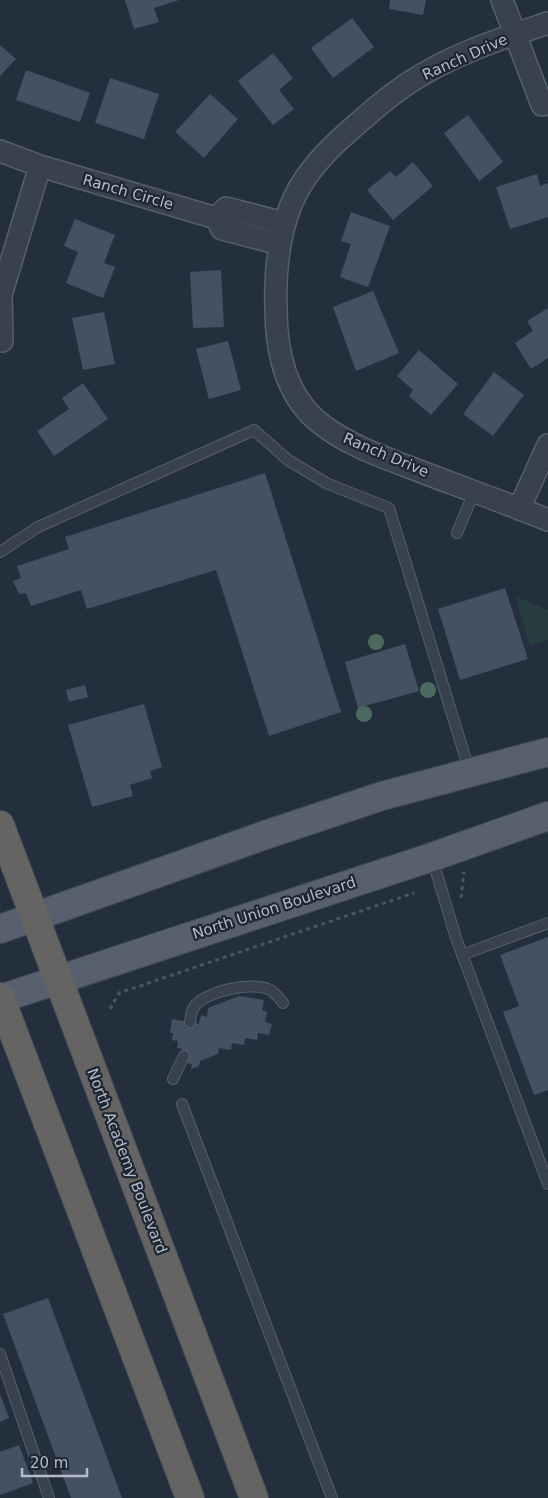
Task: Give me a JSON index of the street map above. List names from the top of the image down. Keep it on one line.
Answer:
{"streets":{"highway":["North Academy Boulevard"],"main road":["North Union Boulevard"],"street":["Ranch Drive","Ranch Circle"]},"crossings":[["Ranch Drive","Ranch Circle"],["North Union Boulevard","North Academy Boulevard"]],"scale_bar":"20 m"}
